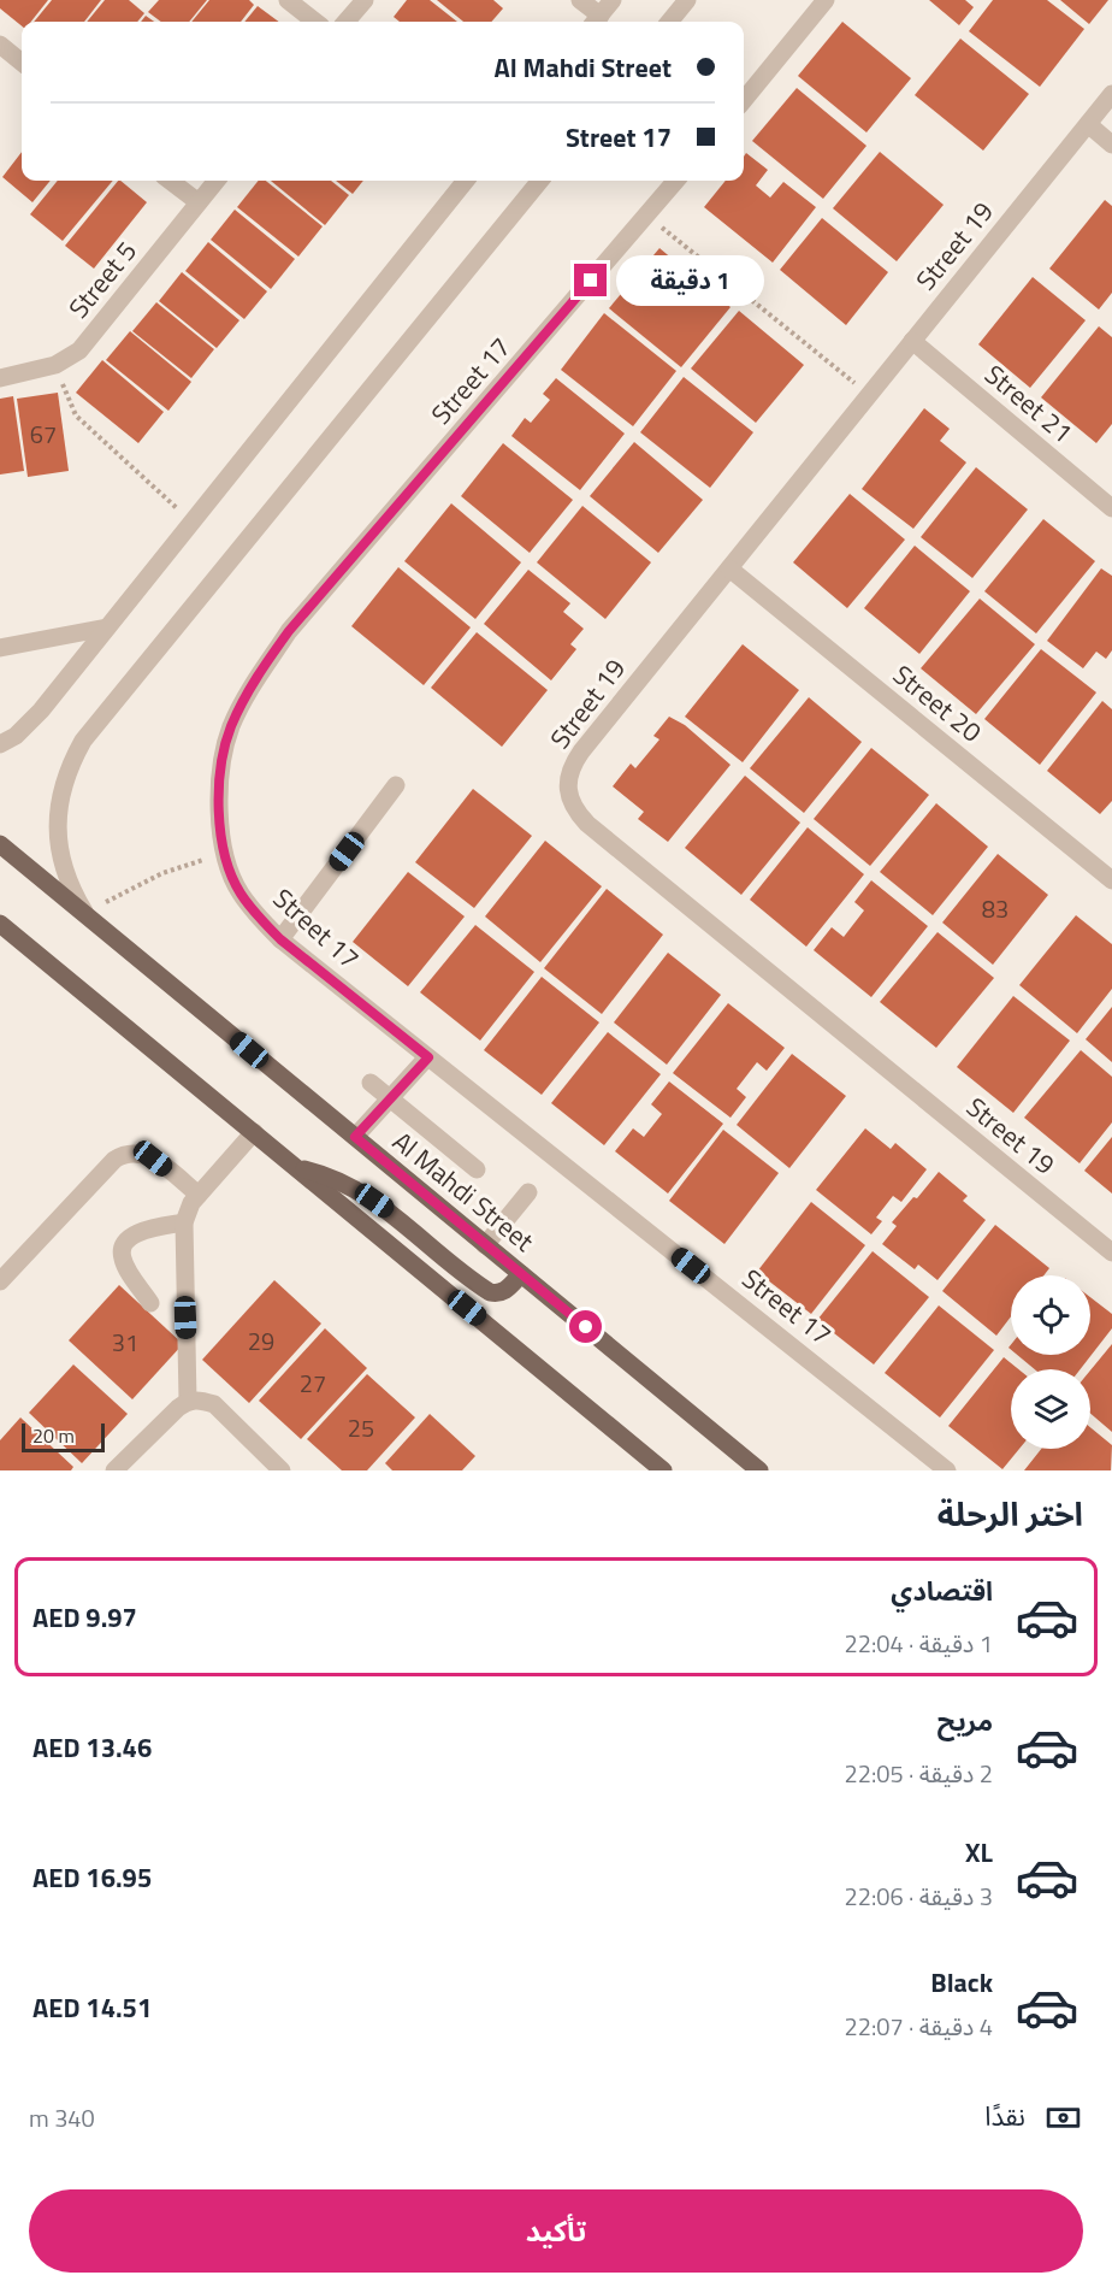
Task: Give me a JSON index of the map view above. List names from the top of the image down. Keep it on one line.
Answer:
{"streets":{"main road":["Al Mahdi Street"],"street":["Street 19","Street 5","Street 17","Street 21","Street 20"]},"crossings":[["Street 19","Street 21"],["Street 19","Street 20"]],"house_numbers":["67","83","29","31","27","25"],"scale_bar":"20 m","page":{"banner":["Al Mahdi Street","Street 17"],"bubble":"1 دقيقة","scale":"20 m","heading":"اختر الرحلة","list":[{"name":"اقتصادي","note":"1 دقيقة · 22:04","value":"AED 9.97"},{"name":"مريح","note":"2 دقيقة · 22:05","value":"AED 13.46"},{"name":"XL","note":"3 دقيقة · 22:06","value":"AED 16.95"},{"name":"Black","note":"4 دقيقة · 22:07","value":"AED 14.51"}],"pay":["نقدًا","340 m"],"buttons":"تأكيد"}}
